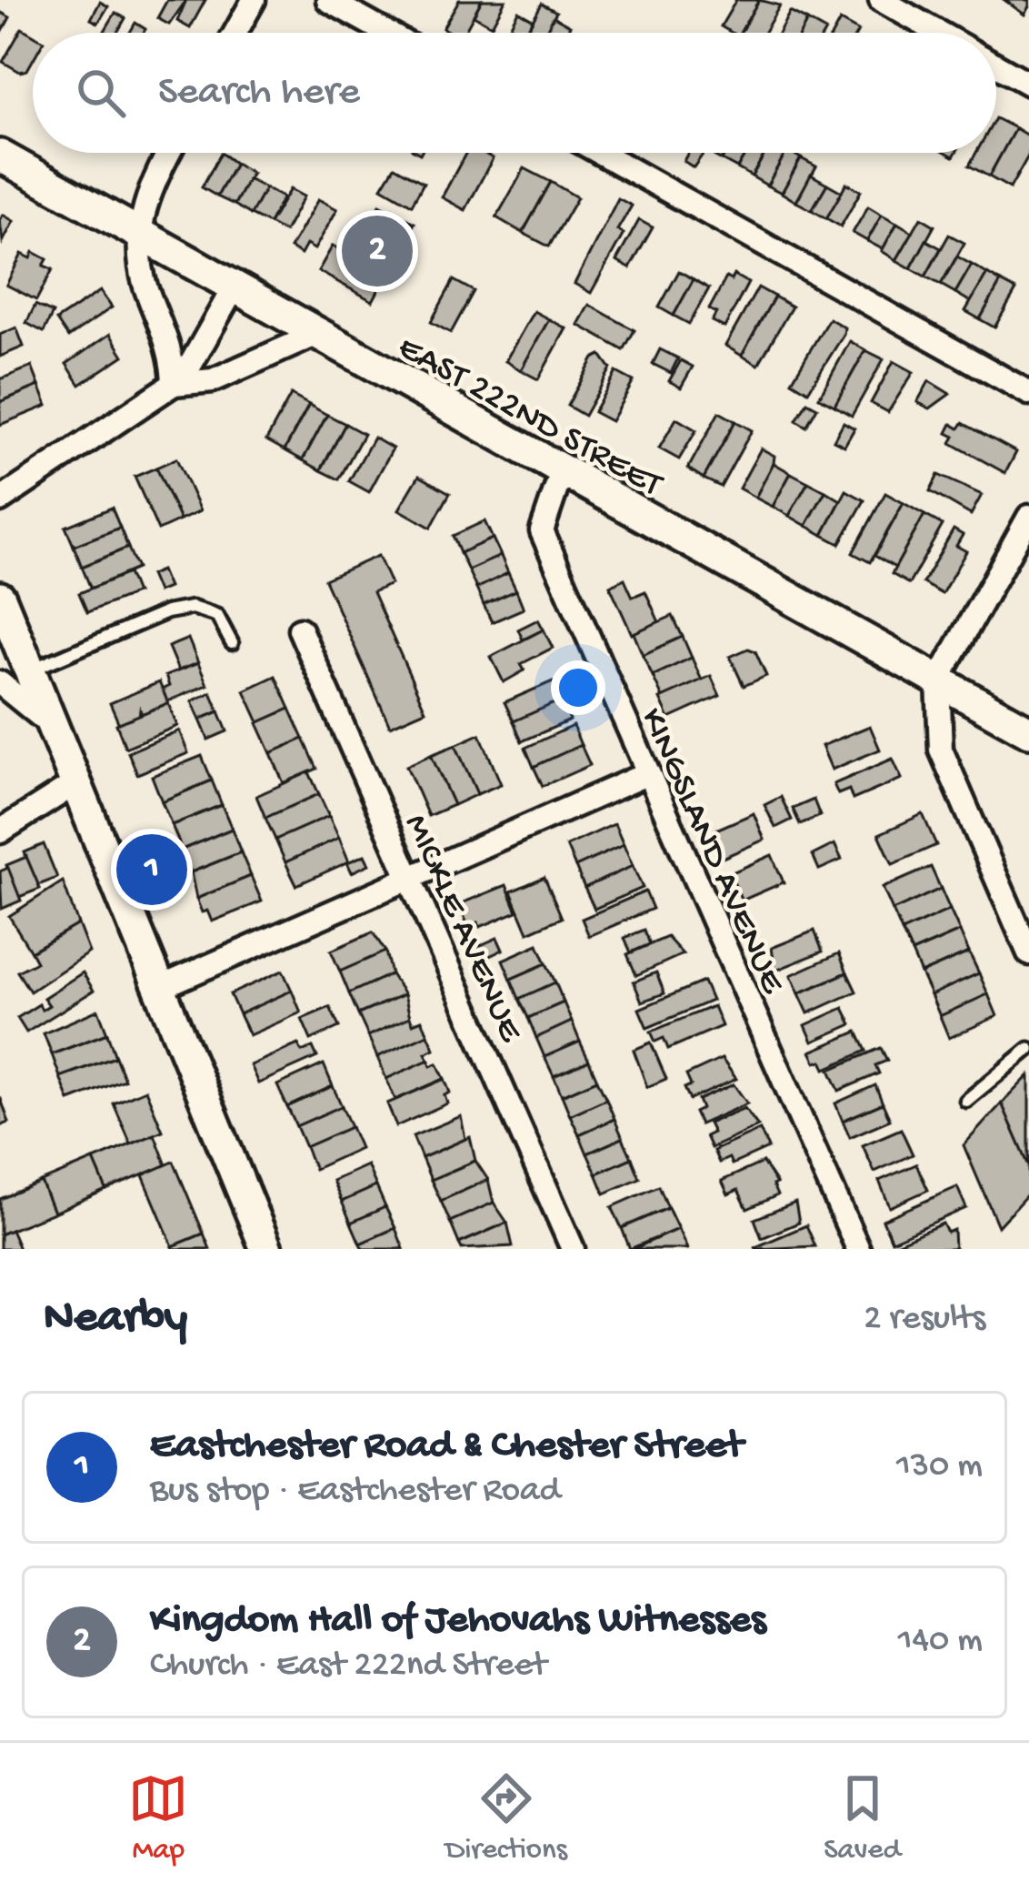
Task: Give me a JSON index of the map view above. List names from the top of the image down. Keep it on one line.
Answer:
{"streets":{"street":["EAST 222ND STREET","KINGSLAND AVENUE","MICKLE AVENUE"]},"crossings":[["EAST 222ND STREET","KINGSLAND AVENUE"]],"page":{"search":"Search here","pins":["2","1"],"heading":["Nearby","2 results"],"list":[{"mark":"1","name":"Eastchester Road & Chester Street","note":"Bus stop · Eastchester Road","value":"130 m"},{"mark":"2","name":"Kingdom Hall of Jehovahs Witnesses","note":"Church · East 222nd Street","value":"140 m"}],"nav":["Map","Directions","Saved"]}}
